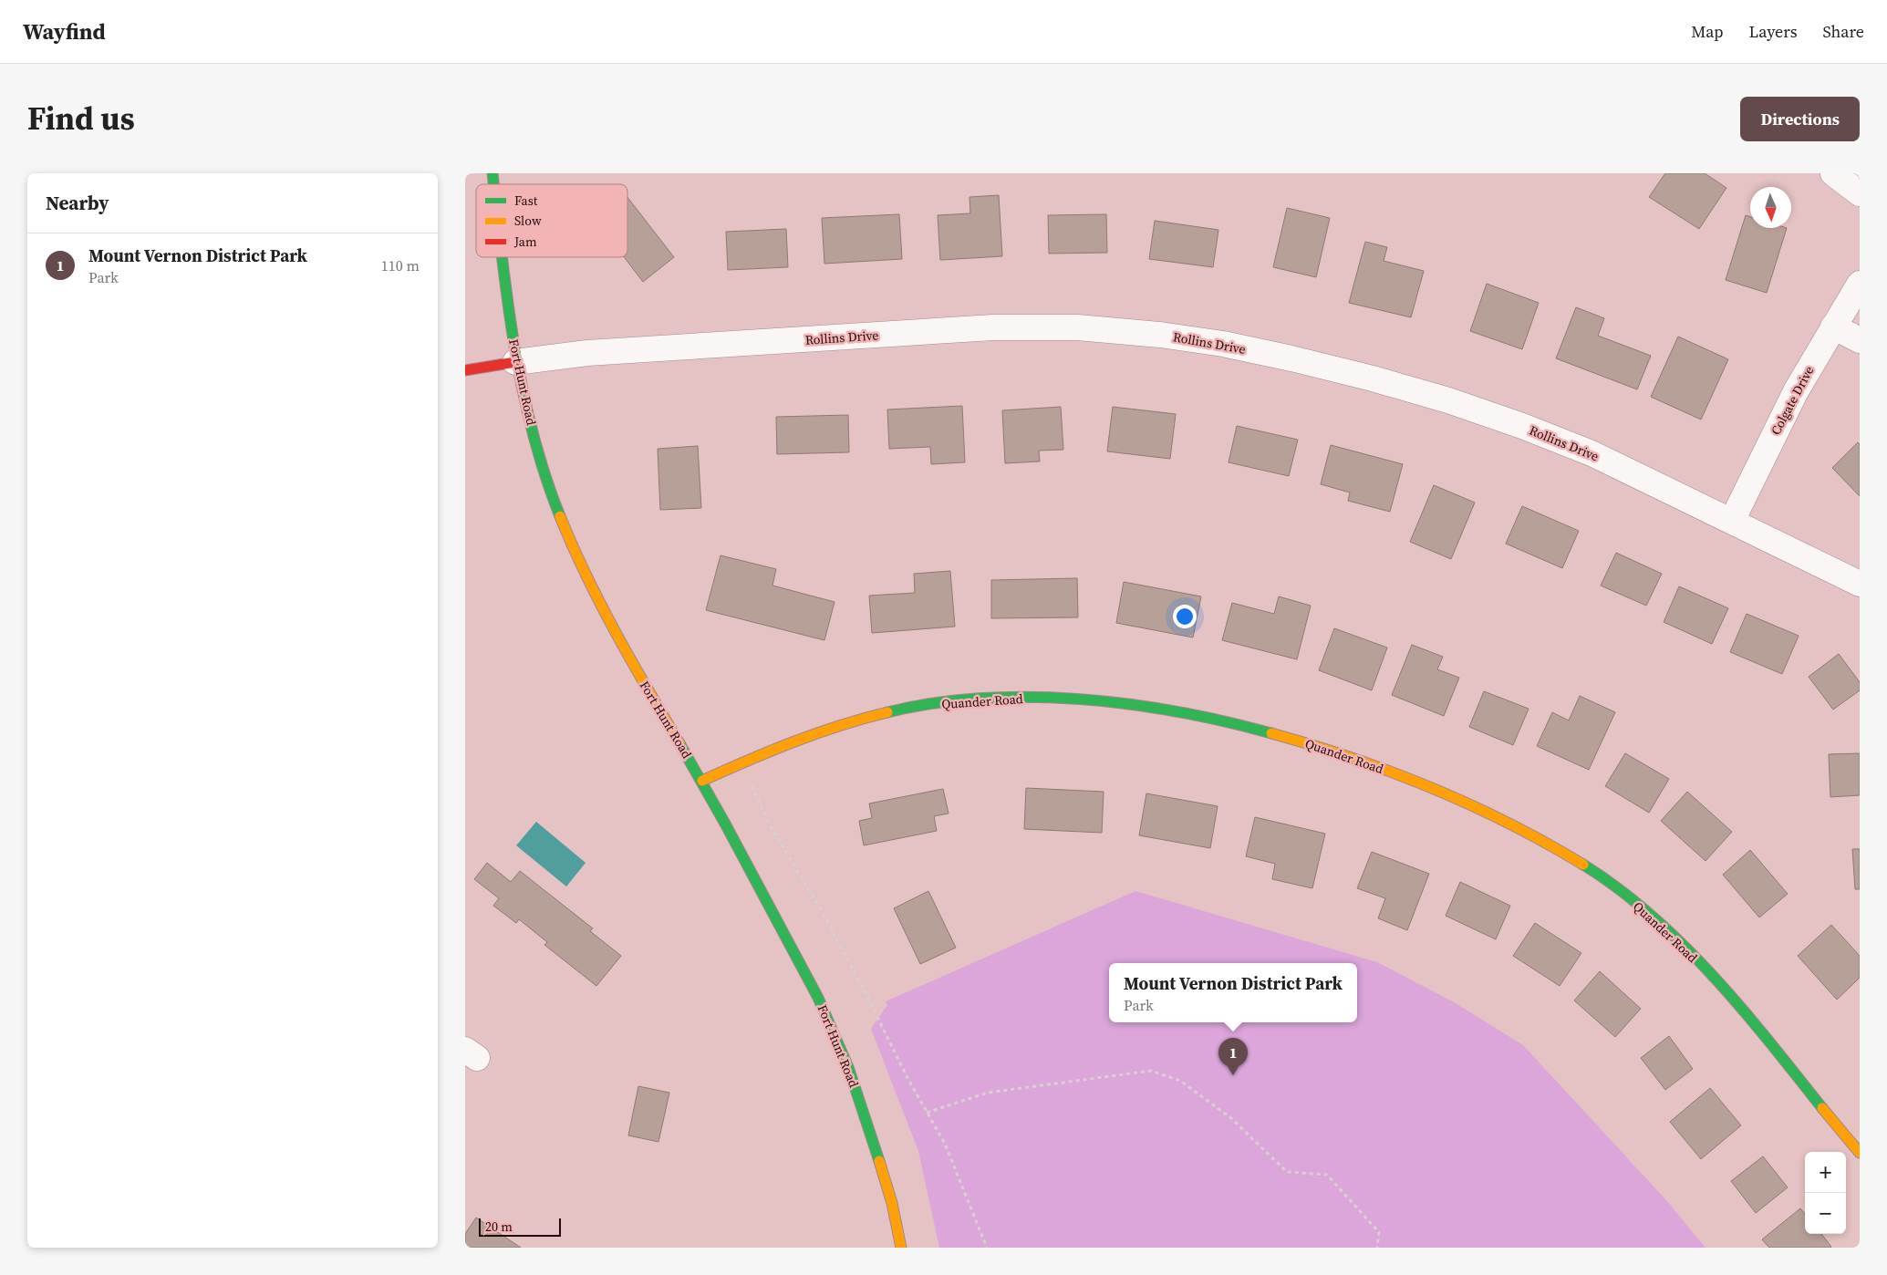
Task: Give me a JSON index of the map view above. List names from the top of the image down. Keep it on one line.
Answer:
{"streets":{"street":["Rollins Drive","Fort Hunt Road","Colgate Drive","Quander Road"]},"crossings":[["Rollins Drive","Fort Hunt Road"],["Rollins Drive","Colgate Drive"],["Fort Hunt Road","Quander Road"]],"legend":["Fast","Slow","Jam"],"scale_bar":"20 m","north":"bottom","page":{"header":"Wayfind","nav":["Map","Layers","Share"],"title":"Find us","buttons":"Directions","heading":"Nearby","list":[{"mark":"1","name":"Mount Vernon District Park","note":"Park","value":"110 m"}],"popup":["Mount Vernon District Park","Park"],"pins":"1","map_buttons":["+","−"],"scale":"20 m"}}
